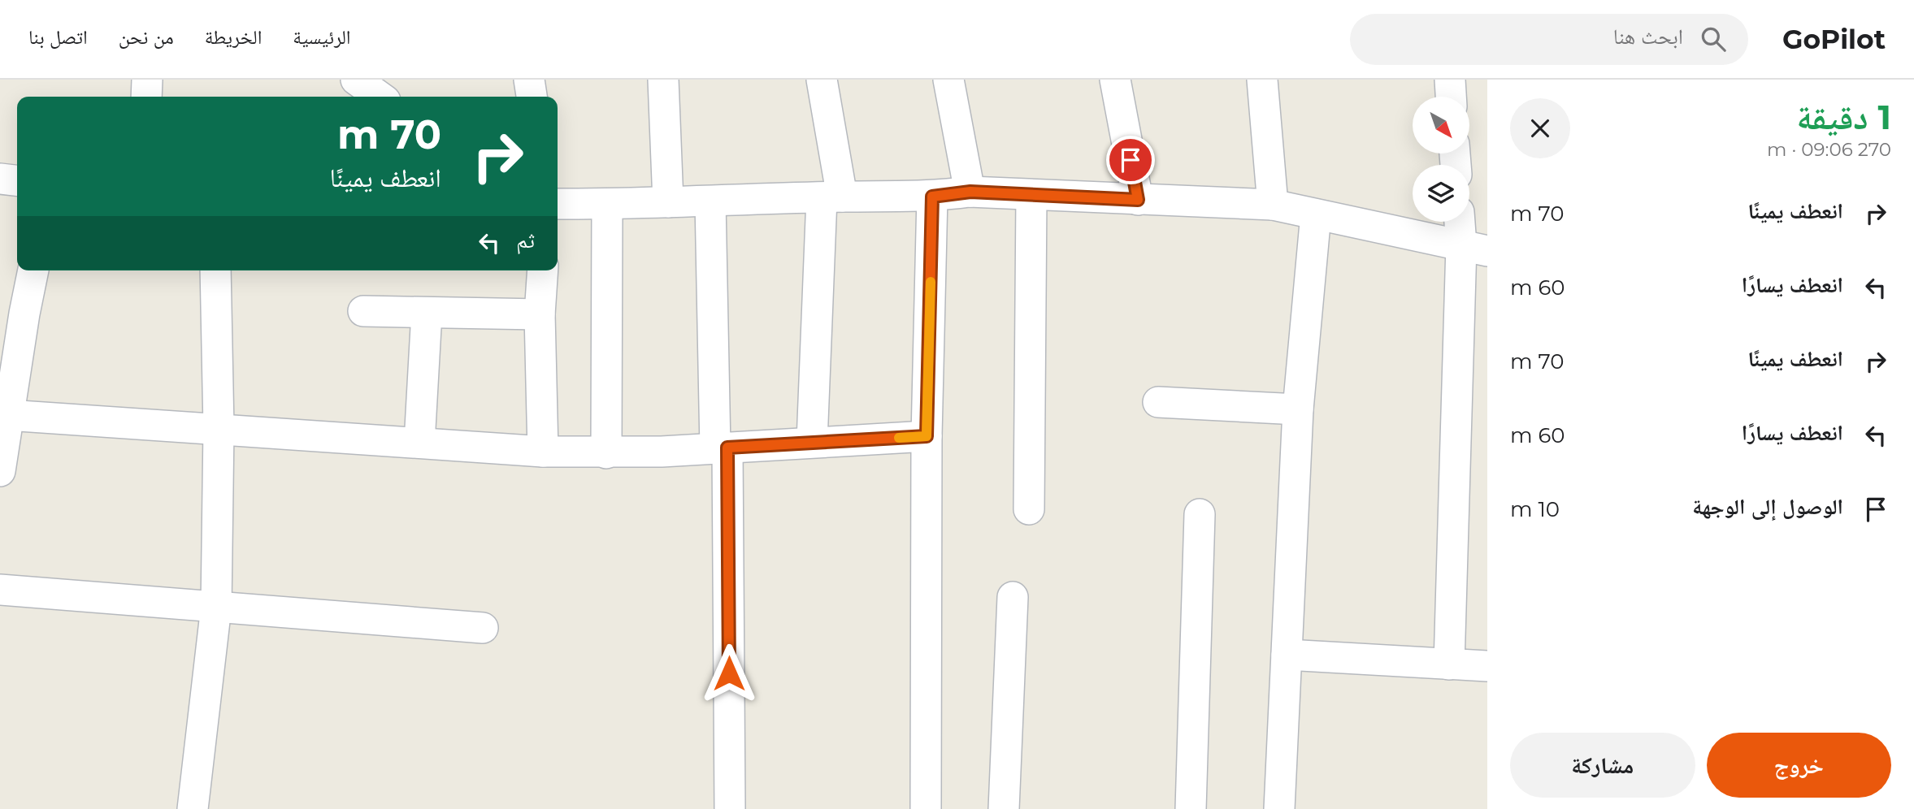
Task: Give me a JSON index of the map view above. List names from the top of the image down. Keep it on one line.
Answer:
{"north":"bottom right","page":{"header":"GoPilot","search":"ابحث هنا","nav":["الرئيسية","الخريطة","من نحن","اتصل بنا"],"heading":["1 دقيقة","270 m · 09:06"],"turn":["70 m","انعطف يمينًا"],"list":[{"name":"انعطف يمينًا","value":"70 m"},{"name":"انعطف يسارًا","value":"60 m"},{"name":"انعطف يمينًا","value":"70 m"},{"name":"انعطف يسارًا","value":"60 m"},{"name":"الوصول إلى الوجهة","value":"10 m"}],"then":"ثم","buttons":["خروج","مشاركة"]}}
